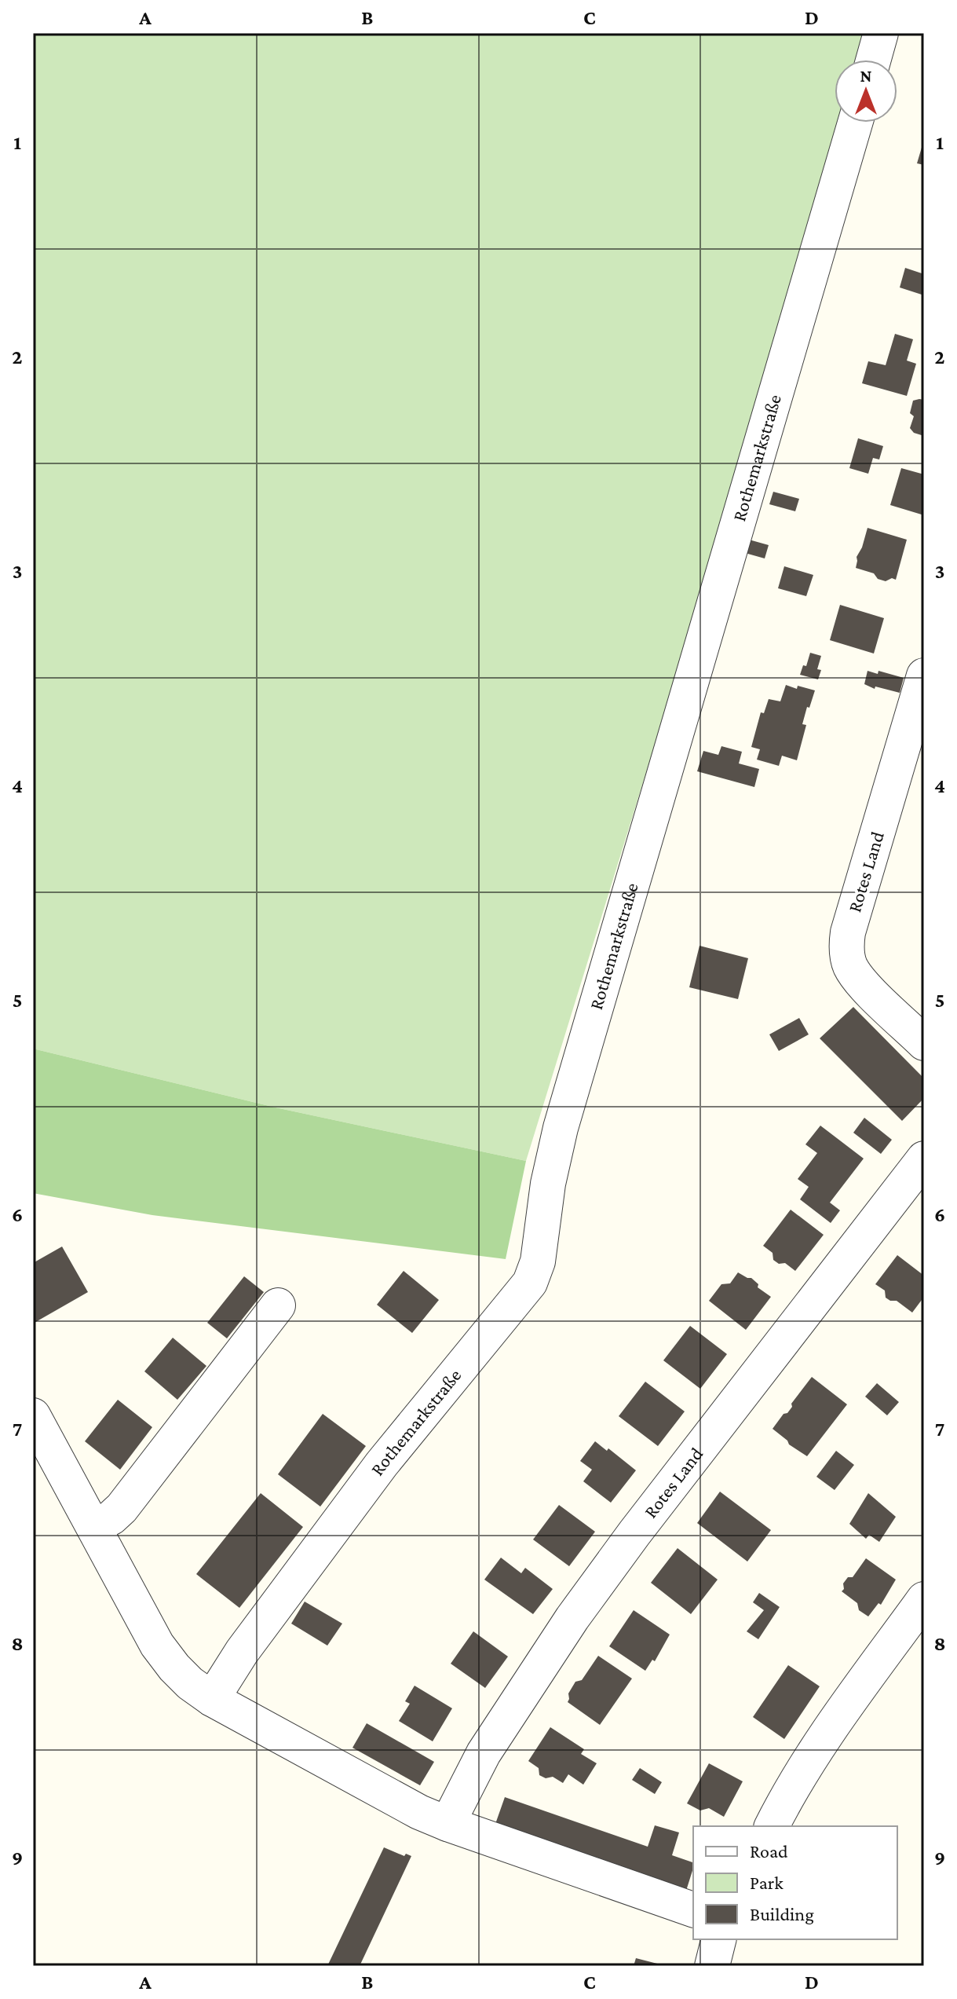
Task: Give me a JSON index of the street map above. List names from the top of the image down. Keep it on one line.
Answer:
{"streets":{"street":["Rothemarkstraße","Rotes Land"]},"legend":["Road","Park","Building"],"north":"top","grid":{"columns":["A","B","C","D"],"rows":["1","2","3","4","5","6","7","8","9"]}}
